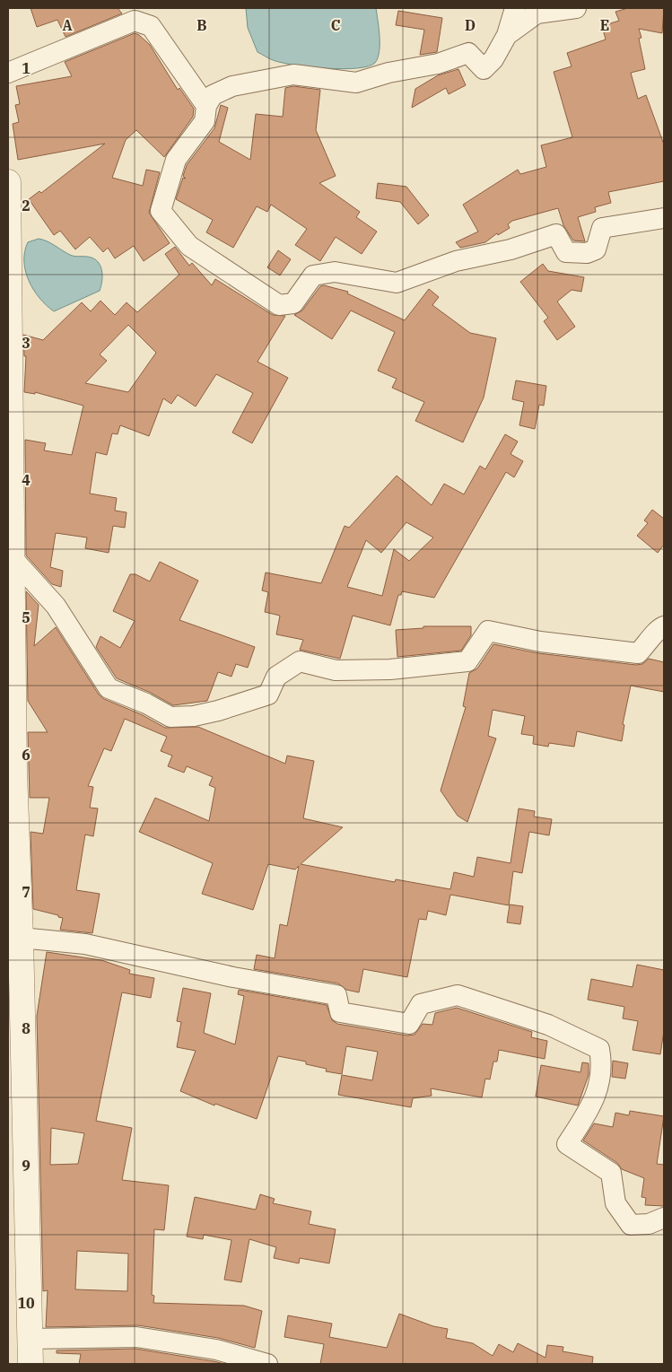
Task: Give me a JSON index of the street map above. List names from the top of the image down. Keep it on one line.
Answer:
{"grid":{"columns":["A","B","C","D","E"],"rows":["1","2","3","4","5","6","7","8","9","10"]}}
